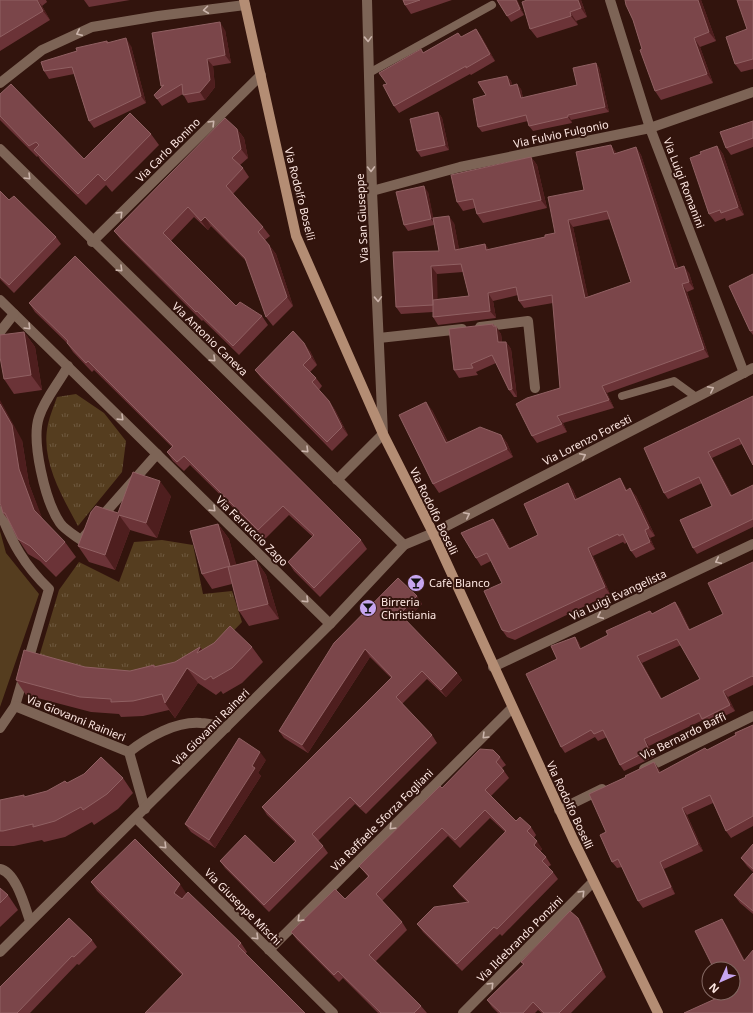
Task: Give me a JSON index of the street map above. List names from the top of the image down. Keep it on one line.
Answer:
{"streets":{"street":["Via Fulvio Fulgonio","Via Carlo Bonino","Via Luigi Romanini","Via Rodolfo Boselli","Via San Giuseppe","Via Antonio Caneva","Via Lorenzo Foresti","Via Ferruccio Zago","Via Luigi Evangelista","Via Giovanni Rainieri","Via Giovanni Raineri","Via Bernardo Baffi","Via Raffaele Sforza Fogliani","Via Giuseppe Mischi","Via Ildebrando Ponzini"]},"crossings":[["Via Fulvio Fulgonio","Via Luigi Romanini"],["Via Fulvio Fulgonio","Via San Giuseppe"],["Via Carlo Bonino","Via Rodolfo Boselli"],["Via Carlo Bonino","Via Antonio Caneva"],["Via Luigi Romanini","Via Lorenzo Foresti"],["Via Rodolfo Boselli","Via San Giuseppe"],["Via Rodolfo Boselli","Via Lorenzo Foresti"],["Via Rodolfo Boselli","Via Luigi Evangelista"],["Via Rodolfo Boselli","Via Raffaele Sforza Fogliani"],["Via Rodolfo Boselli","Via Ildebrando Ponzini"],["Via Antonio Caneva","Via Lorenzo Foresti"],["Via Antonio Caneva","Via Giovanni Raineri"],["Via Lorenzo Foresti","Via Giovanni Raineri"],["Via Ferruccio Zago","Via Giovanni Raineri"],["Via Giovanni Rainieri","Via Giovanni Raineri"],["Via Giovanni Raineri","Via Giuseppe Mischi"],["Via Raffaele Sforza Fogliani","Via Giuseppe Mischi"]],"one_way":["Via Carlo Bonino","Via San Giuseppe","Via Antonio Caneva","Via Lorenzo Foresti","Via Ferruccio Zago","Via Luigi Evangelista","Via Raffaele Sforza Fogliani","Via Giuseppe Mischi","Via Ildebrando Ponzini"],"places":{"bar":["Cafè Blanco","Birreria Christiania"]},"north":"bottom left"}
